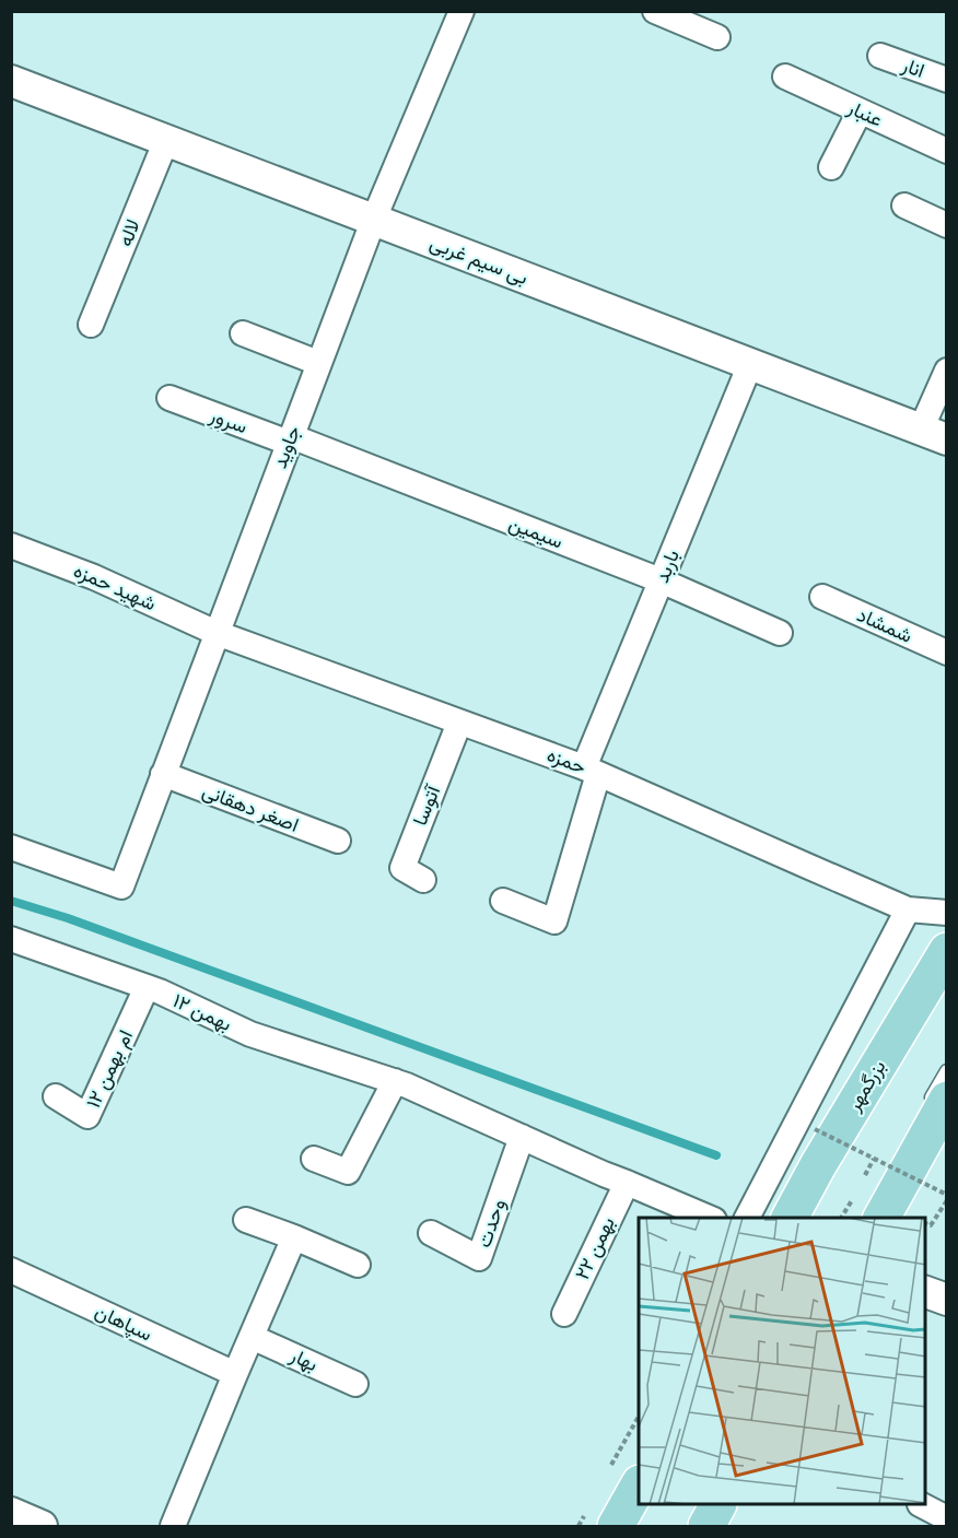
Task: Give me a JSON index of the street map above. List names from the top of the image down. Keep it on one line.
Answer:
{"streets":{"main road":["بزرگمهر"],"street":["انار","عنبار","لاله","بی سیم غربی","سرور","جاوید","سیمین","باربد","شهید حمزه","شمشاد","حمزه","آتوسا","اصغر دهقانی","۱۲ بهمن","۱۲ ام بهمن","وحدت","۲۲ بهمن","سپاهان","بهار"]},"crossings":[["لاله","بی سیم غربی"],["بی سیم غربی","جاوید"],["بی سیم غربی","باربد"],["سرور","جاوید"],["سرور","سیمین"],["جاوید","سیمین"],["جاوید","شهید حمزه"],["جاوید","حمزه"],["جاوید","اصغر دهقانی"],["سیمین","باربد"],["باربد","حمزه"],["شهید حمزه","حمزه"],["حمزه","آتوسا"],["۱۲ بهمن","۱۲ ام بهمن"],["۱۲ بهمن","وحدت"],["۱۲ بهمن","۲۲ بهمن"]]}
